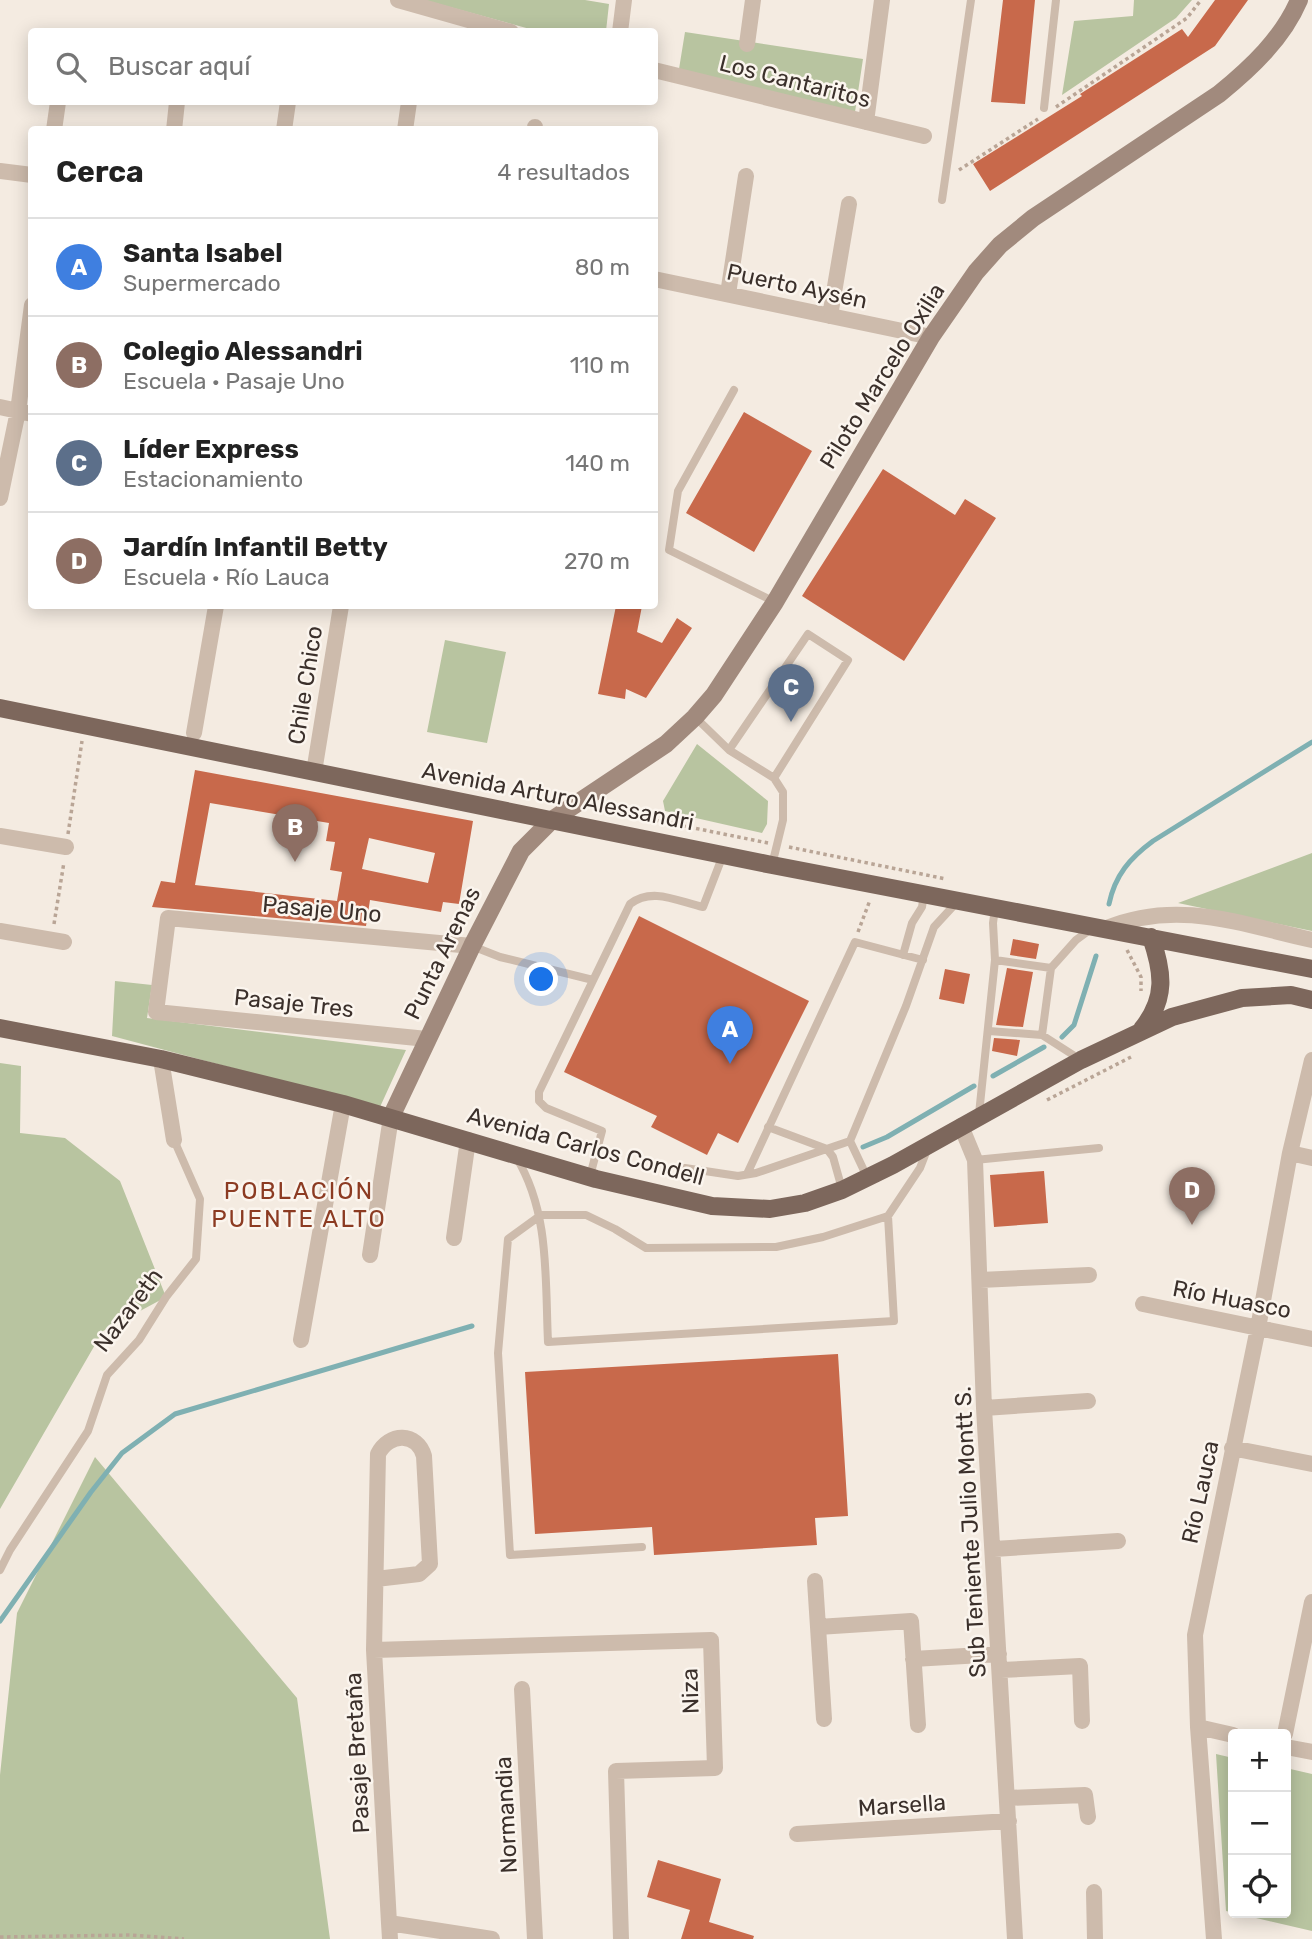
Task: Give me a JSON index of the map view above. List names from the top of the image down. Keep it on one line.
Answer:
{"streets":{"main road":["Avenida Arturo Alessandri","Avenida Carlos Condell"],"street":["Los Cantaritos","Puerto Aysén","Piloto Marcelo Oxilia","Chile Chico","Pasaje Uno","Punta Arenas","Pasaje Tres","Río Huasco","Nazareth","Río Lauca","Sub Teniente Julio Montt S.","Niza","Pasaje Bretaña","Marsella","Normandia"]},"crossings":[["Puerto Aysén","Piloto Marcelo Oxilia"],["Piloto Marcelo Oxilia","Avenida Arturo Alessandri"],["Piloto Marcelo Oxilia","Punta Arenas"],["Chile Chico","Avenida Arturo Alessandri"],["Avenida Arturo Alessandri","Punta Arenas"],["Avenida Arturo Alessandri","Avenida Carlos Condell"],["Pasaje Uno","Punta Arenas"],["Pasaje Uno","Pasaje Tres"],["Punta Arenas","Pasaje Tres"],["Punta Arenas","Avenida Carlos Condell"],["Avenida Carlos Condell","Nazareth"],["Avenida Carlos Condell","Sub Teniente Julio Montt S."],["Río Huasco","Río Lauca"],["Sub Teniente Julio Montt S.","Marsella"],["Niza","Pasaje Bretaña"]],"districts":["POBLACIÓN PUENTE ALTO"],"page":{"search":"Buscar aquí","heading":["Cerca","4 resultados"],"list":[{"mark":"A","name":"Santa Isabel","note":"Supermercado","value":"80 m"},{"mark":"B","name":"Colegio Alessandri","note":"Escuela · Pasaje Uno","value":"110 m"},{"mark":"C","name":"Líder Express","note":"Estacionamiento","value":"140 m"},{"mark":"D","name":"Jardín Infantil Betty","note":"Escuela · Río Lauca","value":"270 m"}],"pins":["C","B","A","D"],"map_buttons":["+","−"]}}
